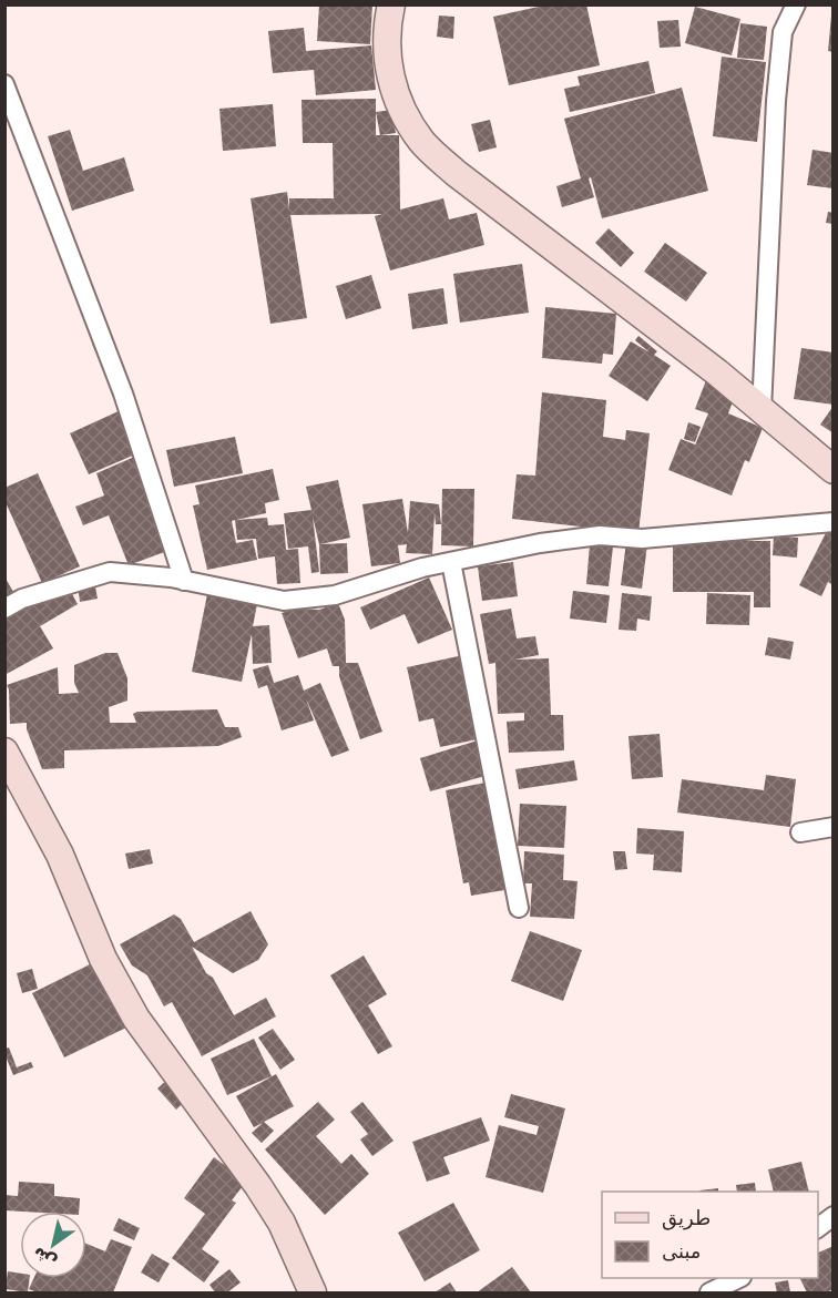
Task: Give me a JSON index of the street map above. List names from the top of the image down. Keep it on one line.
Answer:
{"legend":["طريق","مبنى"],"north":"bottom left"}
